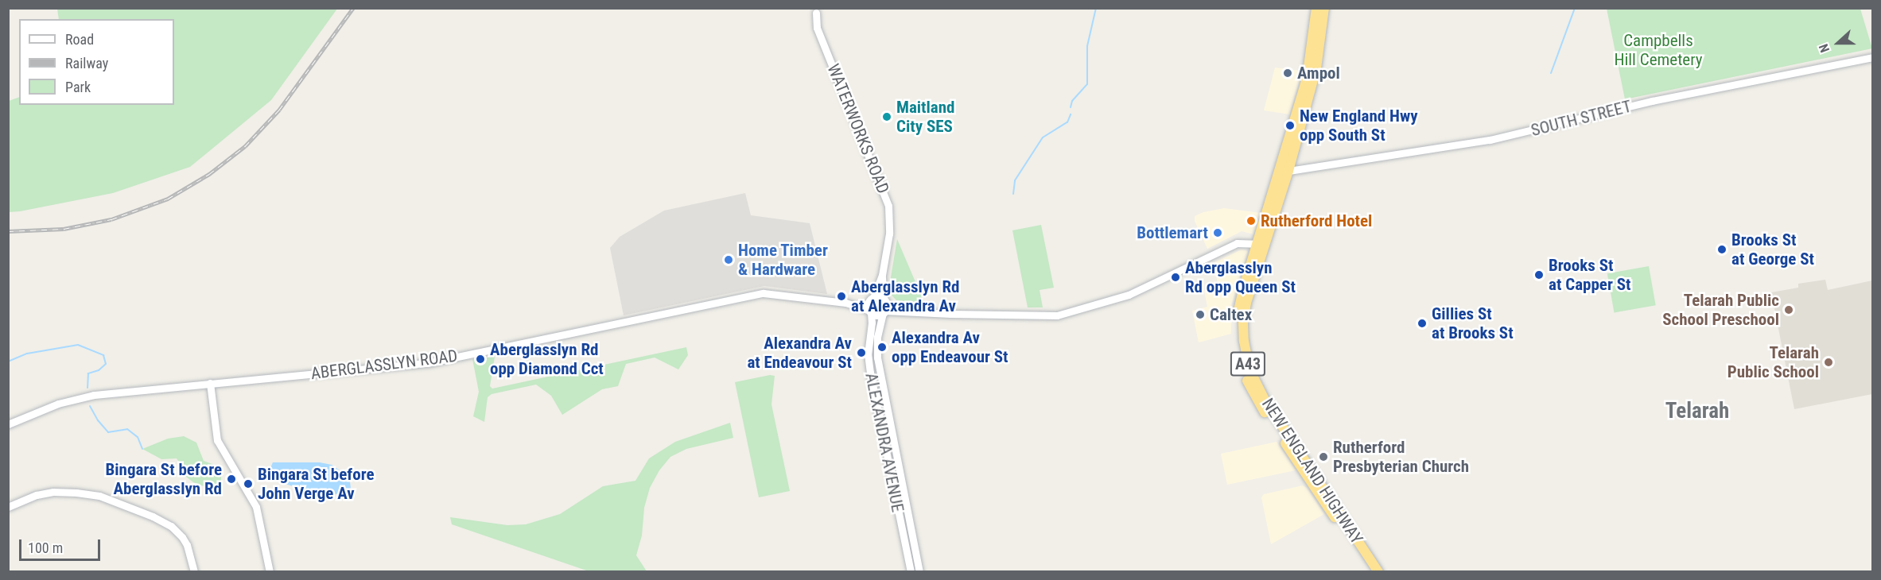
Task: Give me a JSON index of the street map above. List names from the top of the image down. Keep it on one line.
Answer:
{"streets":{"highway":["A43","NEW ENGLAND HIGHWAY"],"main road":["SOUTH STREET","WATERWORKS ROAD","ABERGLASSLYN ROAD","ALEXANDRA AVENUE"]},"crossings":[["SOUTH STREET","NEW ENGLAND HIGHWAY"],["WATERWORKS ROAD","ABERGLASSLYN ROAD"],["WATERWORKS ROAD","ALEXANDRA AVENUE"],["ABERGLASSLYN ROAD","ALEXANDRA AVENUE"]],"districts":["Telarah"],"parks":["Campbells Hill Cemetery"],"places":["Ampol","Maitland City SES","New England Hwy opp South St","Rutherford Hotel","Bottlemart","Brooks St at George St","Home Timber & Hardware","Brooks St at Capper St","Aberglasslyn Rd opp Queen St","Aberglasslyn Rd at Alexandra Av","Telarah Public School Preschool","Caltex","Gillies St at Brooks St","Alexandra Av opp Endeavour St","Alexandra Av at Endeavour St","Aberglasslyn Rd opp Diamond Cct","Telarah Public School","Rutherford Presbyterian Church","Bingara St before Aberglasslyn Rd","Bingara St before John Verge Av"],"legend":["Road","Railway","Park"],"scale_bar":"100 m","north":"left"}
